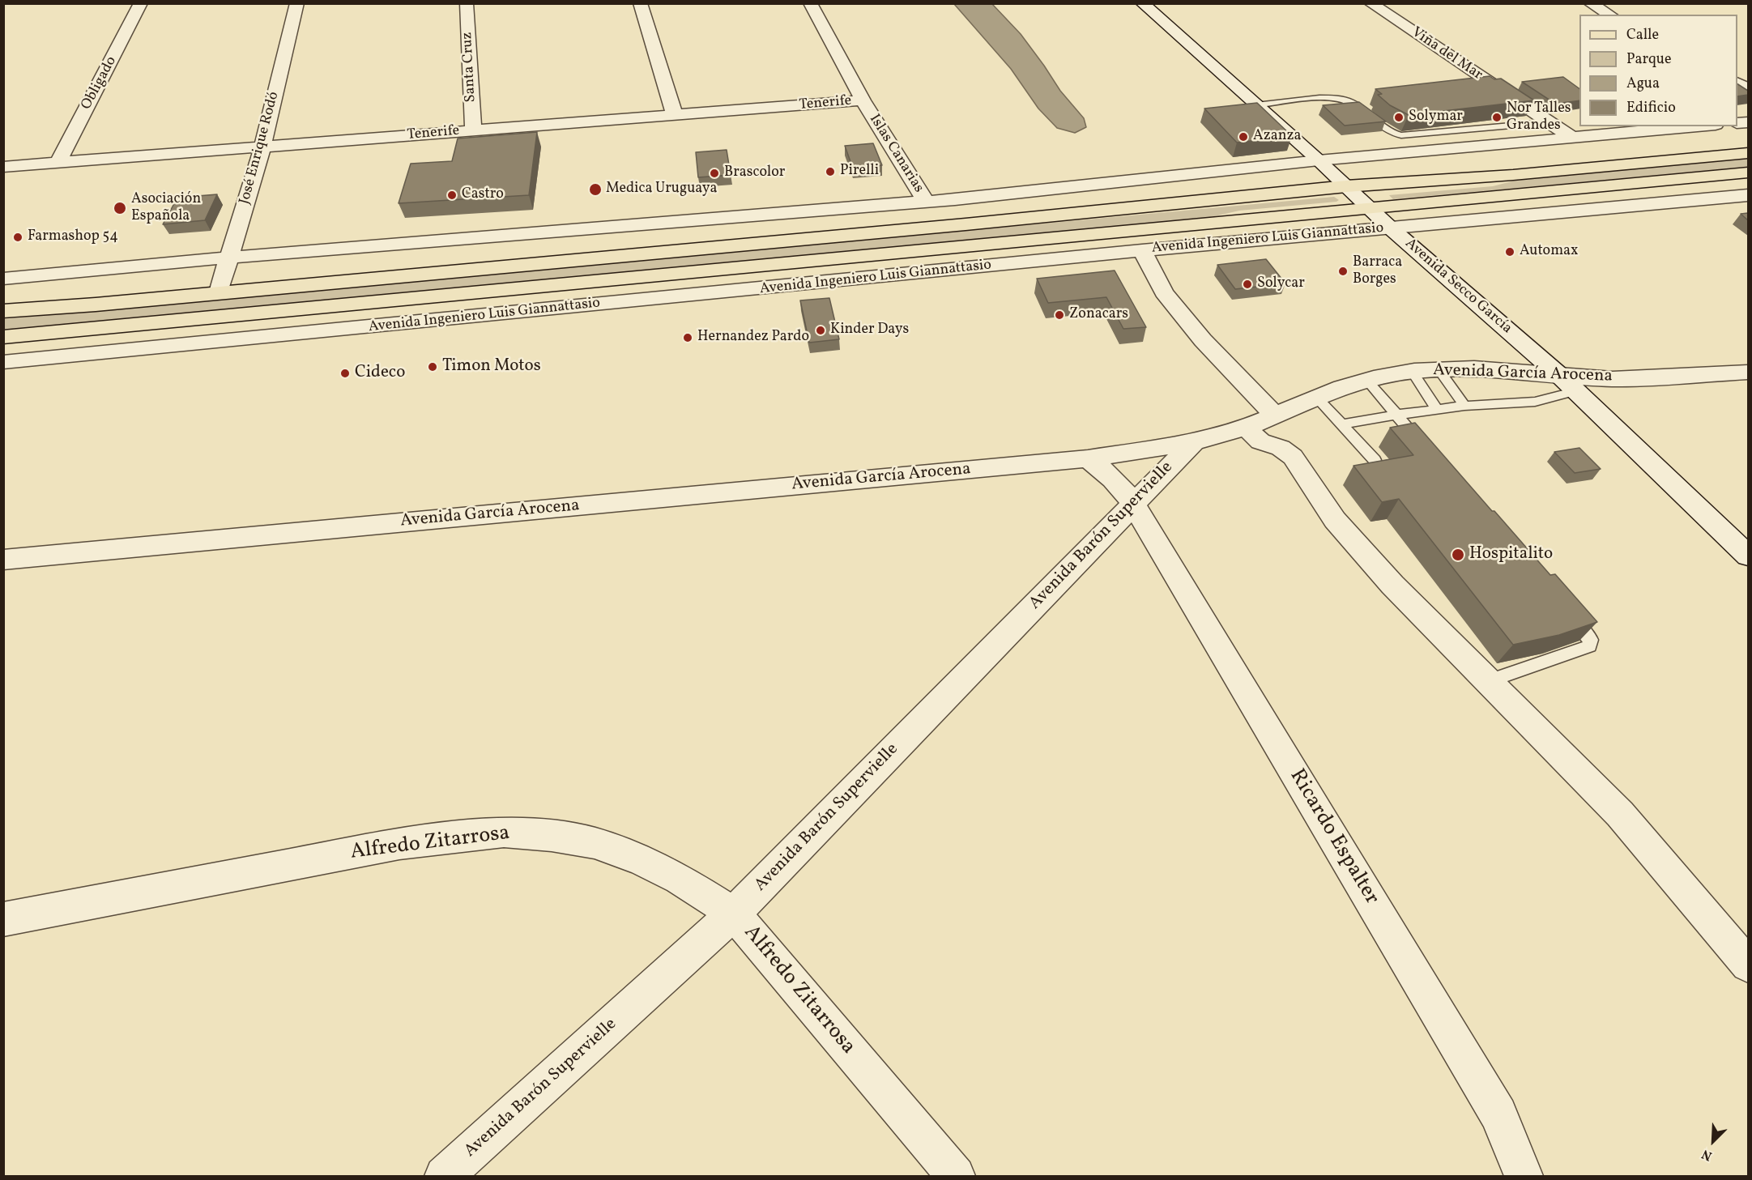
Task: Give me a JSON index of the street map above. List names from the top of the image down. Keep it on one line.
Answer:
{"streets":{"main road":["Avenida Ingeniero Luis Giannattasio"],"street":["Viña del Mar","Santa Cruz","Obligado","Tenerife","José Enrique Rodó","Islas Canarias","Avenida Secco García","Avenida García Arocena","Avenida Barón Supervielle","Ricardo Espalter","Alfredo Zitarrosa"]},"crossings":[["Santa Cruz","Tenerife"],["Obligado","Tenerife"],["Tenerife","José Enrique Rodó"],["Tenerife","Islas Canarias"],["Avenida Ingeniero Luis Giannattasio","Avenida Secco García"],["Avenida Secco García","Avenida García Arocena"],["Avenida García Arocena","Avenida Barón Supervielle"],["Avenida García Arocena","Ricardo Espalter"],["Avenida Barón Supervielle","Ricardo Espalter"],["Avenida Barón Supervielle","Alfredo Zitarrosa"]],"places":["Solymar","Nor Talles Grandes","Azanza","Pirelli","Brascolor","Medica Uruguaya","Castro","Asociación Española","Farmashop 54","Automax","Barraca Borges","Solycar","Zonacars","Kinder Days","Hernandez Pardo","Timon Motos","Cideco","Hospitalito"],"legend":["Calle","Parque","Agua","Edificio"],"north":"bottom left"}
